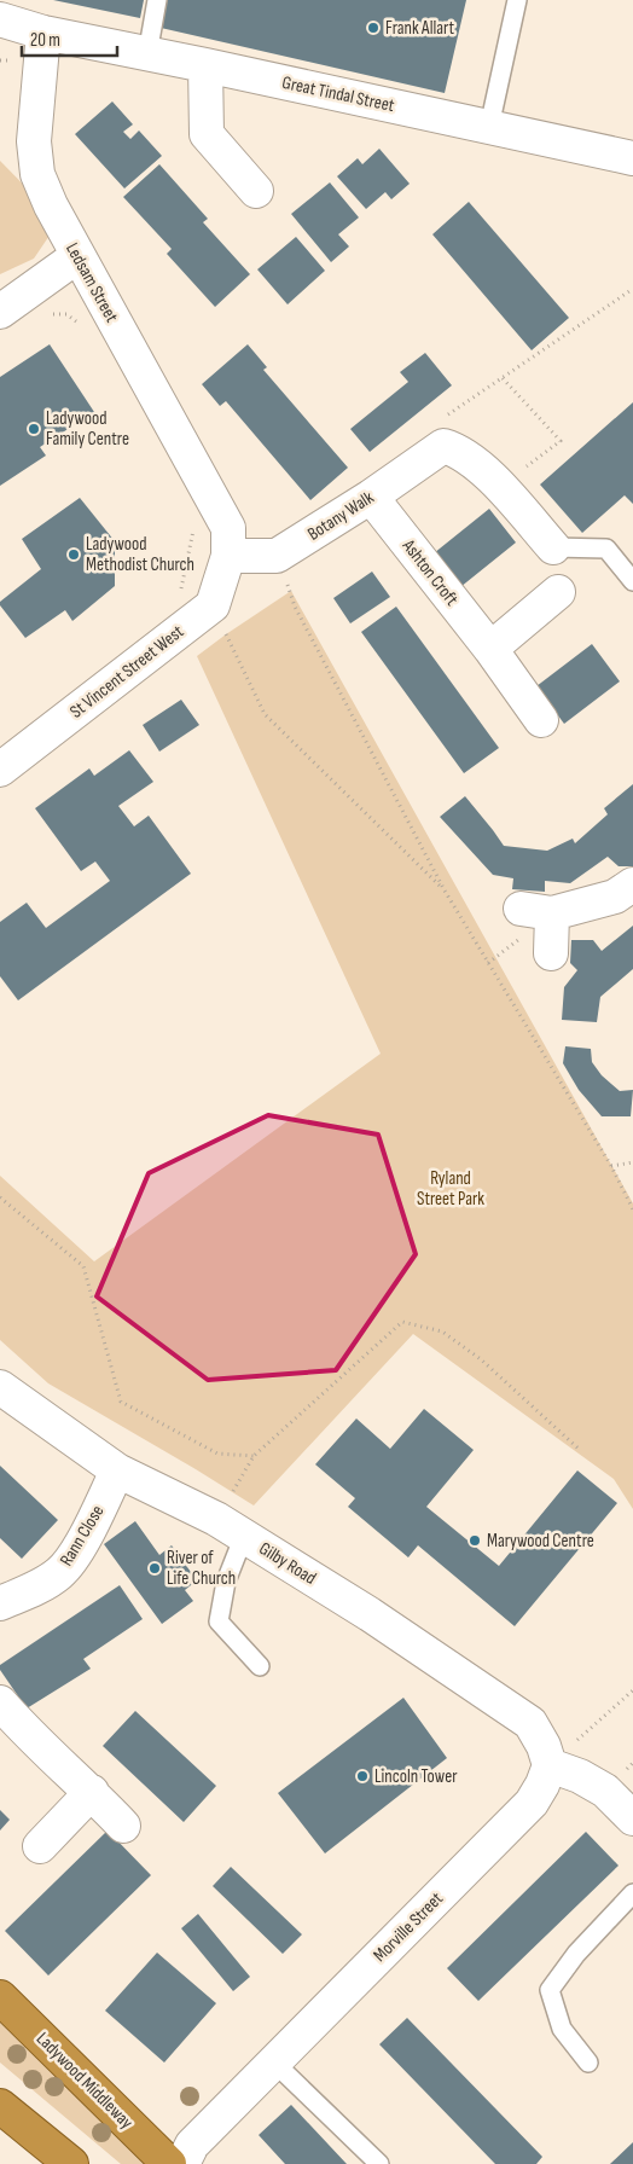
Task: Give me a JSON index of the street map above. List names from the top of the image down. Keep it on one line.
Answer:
{"streets":{"highway":["Ladywood Middleway"],"street":["Great Tindal Street","Ledsam Street","Botany Walk","Ashton Croft","St Vincent Street West","Rann Close","Gilby Road","Morville Street"]},"crossings":[["Great Tindal Street","Ledsam Street"],["Ledsam Street","St Vincent Street West"],["Botany Walk","Ashton Croft"],["Rann Close","Gilby Road"],["Gilby Road","Morville Street"]],"parks":["Ryland Street Park"],"places":["Frank Allart","Ladywood Family Centre","Ladywood Methodist Church","Marywood Centre","River of Life Church","Lincoln Tower"],"scale_bar":"20 m"}
